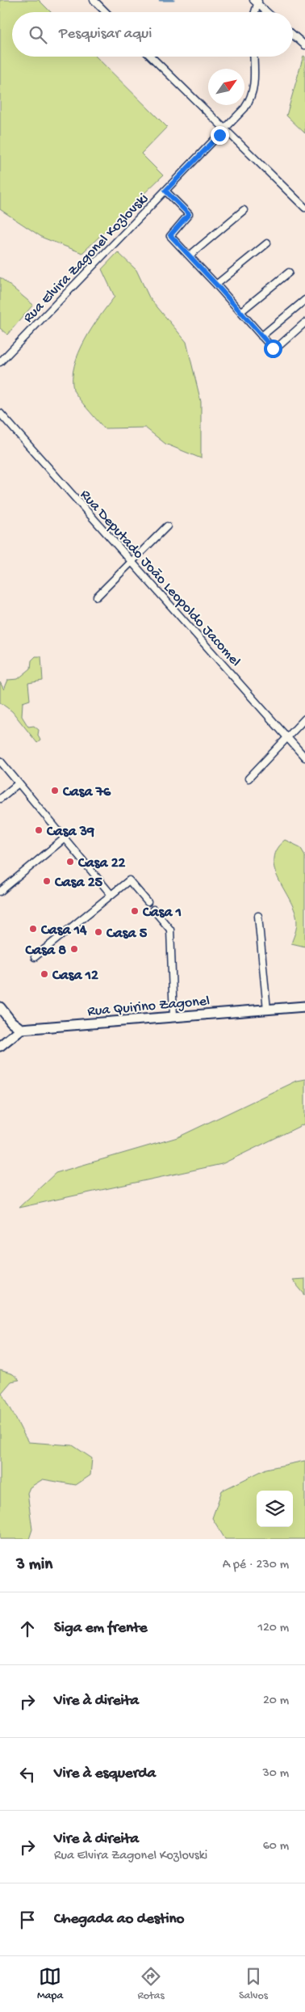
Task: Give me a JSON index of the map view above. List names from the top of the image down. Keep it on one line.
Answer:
{"streets":{"street":["Rua Elvira Zagonel Kozlovski","Rua Deputado João Leopoldo Jacomel","Rua Quirino Zagonel"]},"places":["Casa 76","Casa 39","Casa 22","Casa 25","Casa 1","Casa 14","Casa 5","Casa 8","Casa 12"],"north":"top right","page":{"search":"Pesquisar aqui","heading":["3 min","A pé · 230 m"],"list":[["Siga em frente","120 m"],["Vire à direita","20 m"],["Vire à esquerda","30 m"],["Vire à direita","Rua Elvira Zagonel Kozlovski","60 m"],"Chegada ao destino"],"nav":["Mapa","Rotas","Salvos"]}}
